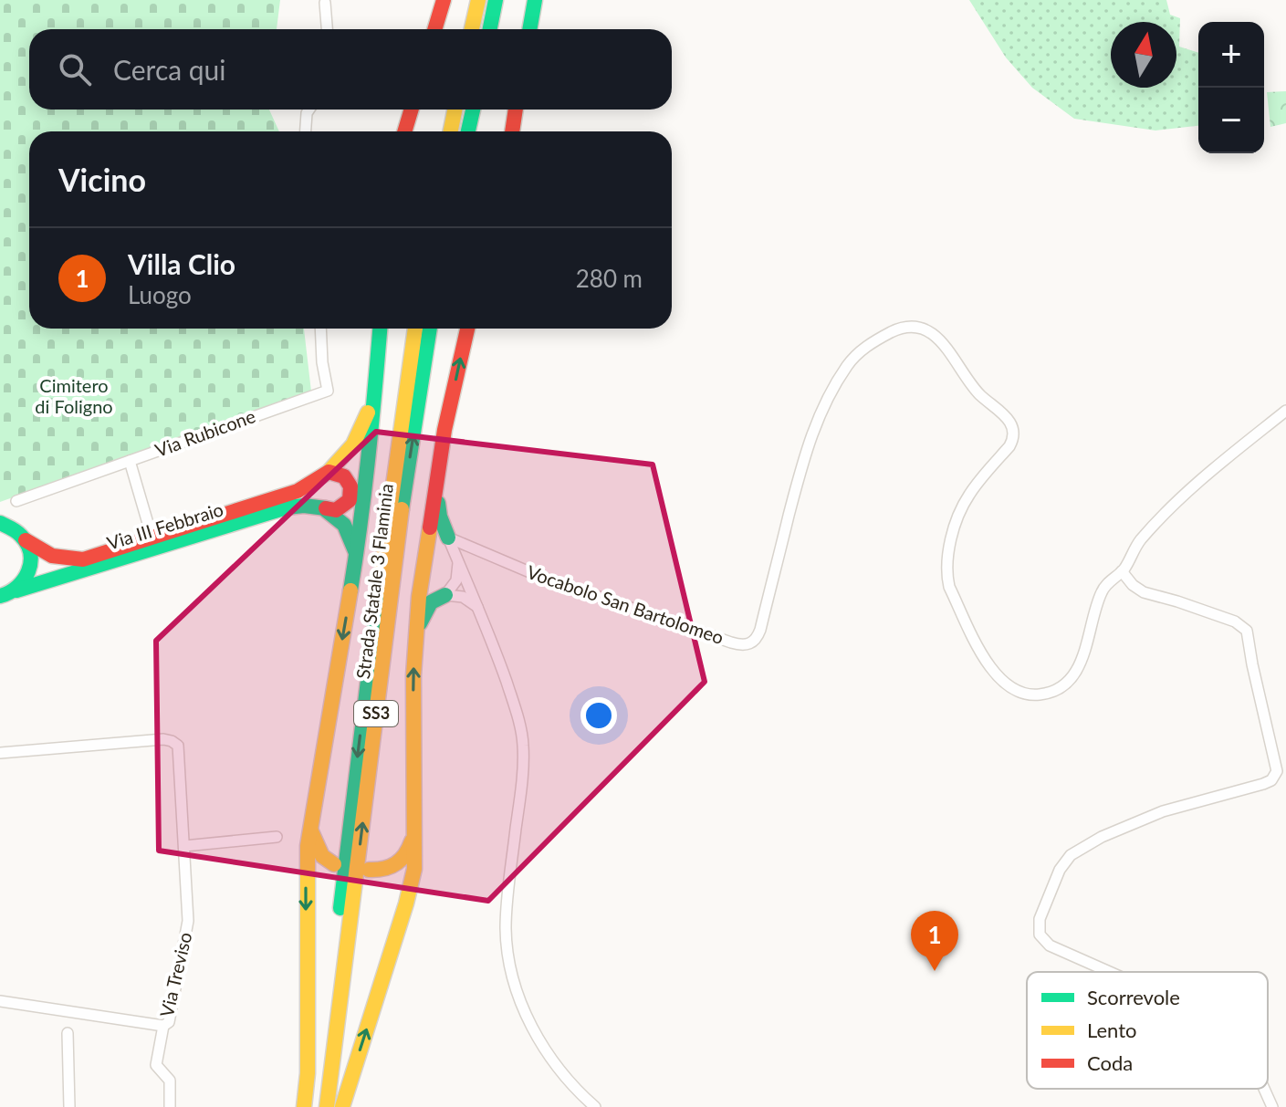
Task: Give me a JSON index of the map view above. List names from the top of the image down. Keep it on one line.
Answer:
{"streets":{"main road":["Via III Febbraio","Strada Statale 3 Flaminia","SS3"],"street":["Via Rubicone","Vocabolo San Bartolomeo","Via Treviso"]},"parks":["Cimitero di Foligno"],"legend":["Scorrevole","Lento","Coda"],"north":"top","page":{"map_buttons":["+","−"],"search":"Cerca qui","heading":"Vicino","list":[{"mark":"1","name":"Villa Clio","note":"Luogo","value":"280 m"}],"pins":"1"}}
